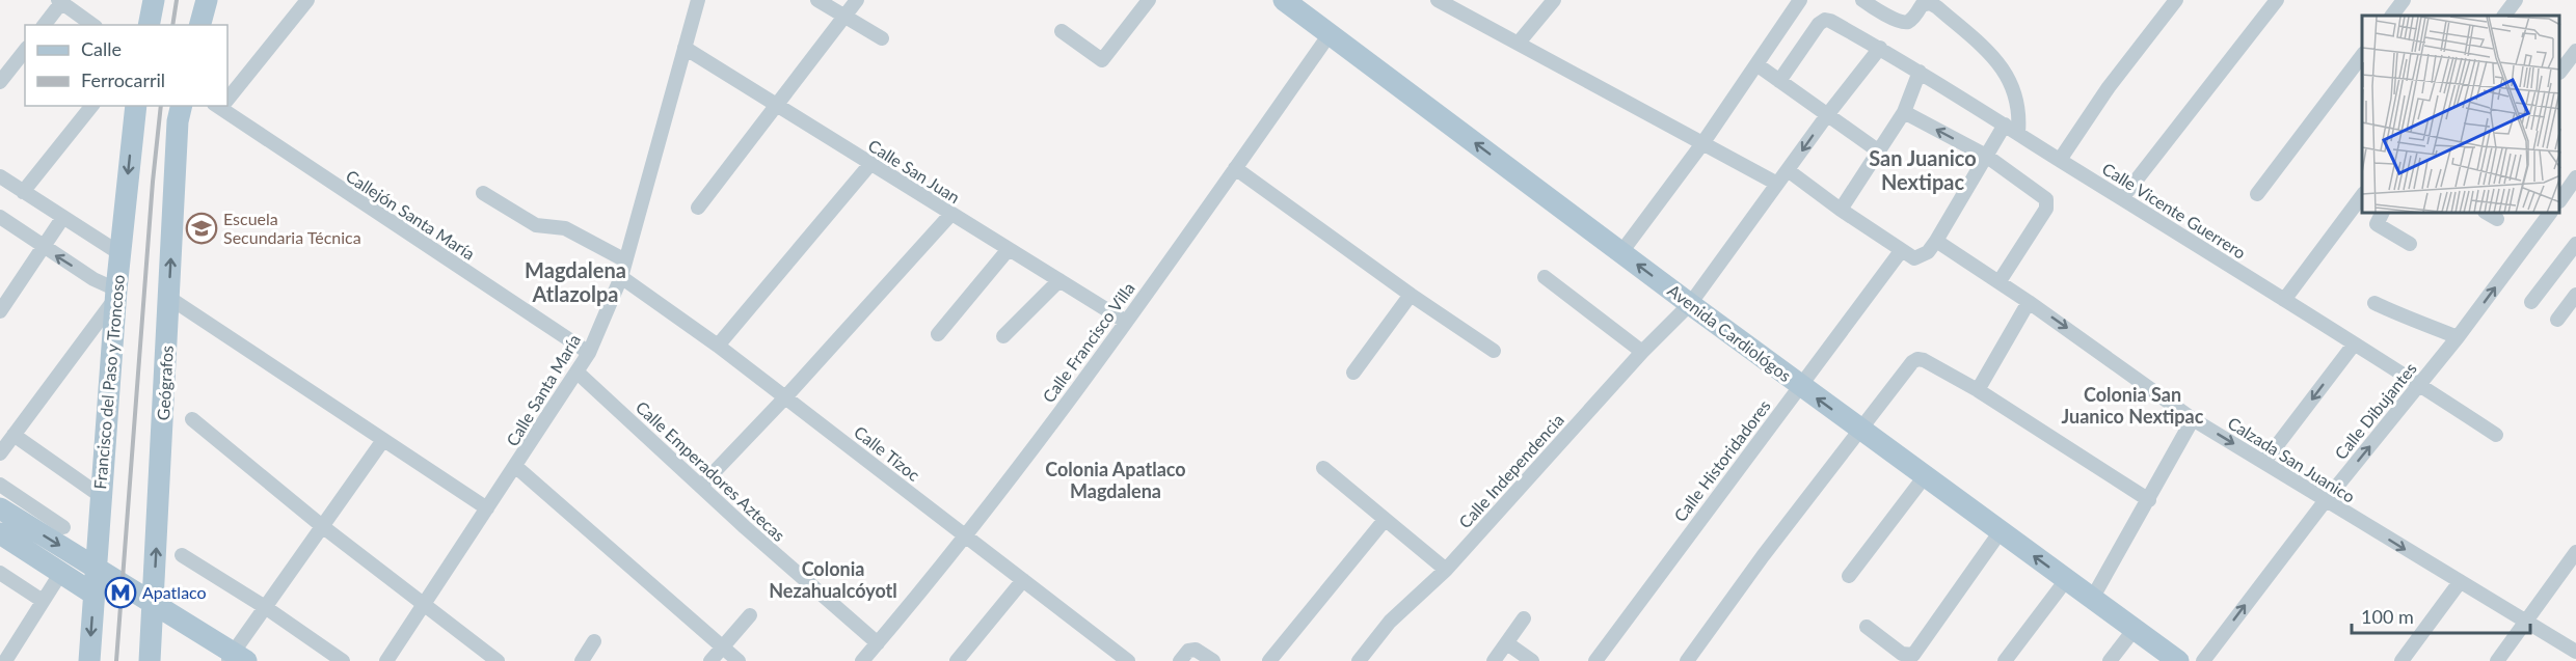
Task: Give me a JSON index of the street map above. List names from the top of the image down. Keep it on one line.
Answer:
{"streets":{"main road":["Avenida Cardiológos","Francisco del Paso y Troncoso","Geógrafos"],"street":["Calle San Juan","Calle Vicente Guerrero","Callejón Santa María","Calle Francisco Villa","Calle Santa María","Calle Dibujantes","Calle Tízoc","Calzada San Juanico","Calle Historidadores","Calle Emperadores Aztecas","Calle Independencia"]},"crossings":[["Calle San Juan","Calle Francisco Villa"],["Calle San Juan","Calle Santa María"],["Calle Vicente Guerrero","Calle Dibujantes"],["Calle Vicente Guerrero","Calle Independencia"],["Callejón Santa María","Calle Santa María"],["Avenida Cardiológos","Calle Francisco Villa"],["Avenida Cardiológos","Calle Historidadores"],["Avenida Cardiológos","Calle Independencia"],["Calle Francisco Villa","Calle Tízoc"],["Calle Francisco Villa","Calle Emperadores Aztecas"],["Calle Santa María","Calle Tízoc"],["Calle Santa María","Calle Emperadores Aztecas"],["Calle Dibujantes","Calzada San Juanico"]],"one_way":["Avenida Cardiológos","Francisco del Paso y Troncoso","Geógrafos"],"districts":["San Juanico Nextipac","Magdalena Atlazolpa","Colonia San Juanico Nextipac","Colonia Apatlaco Magdalena","Colonia Nezahualcóyotl"],"places":{"school or university":["Escuela Secundaria Técnica"],"metro station":["Apatlaco"]},"legend":["Calle","Ferrocarril"],"scale_bar":"100 m"}
